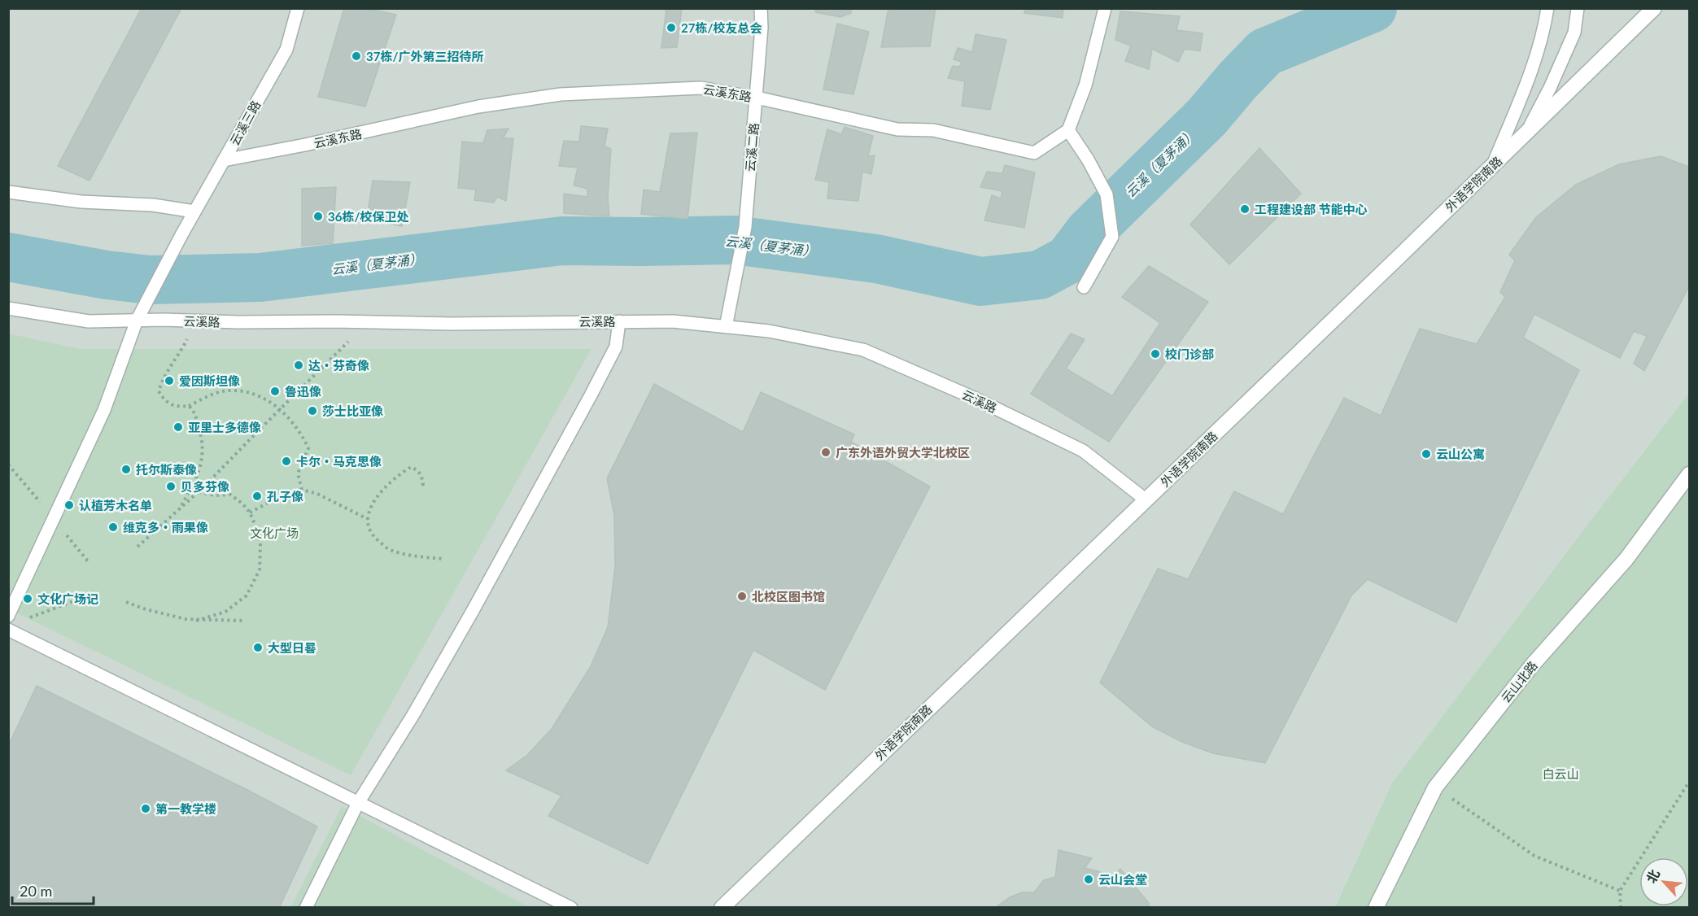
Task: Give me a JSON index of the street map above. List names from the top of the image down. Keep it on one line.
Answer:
{"streets":{"street":["外语学院南路","云山北路"],"lane":["云溪东路","云溪三路","云溪二路","云溪路"]},"crossings":[["云溪东路","云溪三路"],["云溪东路","云溪二路"],["云溪三路","云溪路"],["云溪二路","云溪路"],["外语学院南路","云溪路"]],"water":["云溪（夏茅涌）"],"parks":["文化广场","白云山"],"places":["27栋/校友总会","37栋/广外第三招待所","工程建设部 节能中心","36栋/校保卫处","校门诊部","达・芬奇像","爱因斯坦像","鲁迅像","莎士比亚像","亚里士多德像","广东外语外贸大学北校区","云山公寓","卡尔・马克思像","托尔斯泰像","贝多芬像","孔子像","认植芳木名单","维克多・雨果像","北校区图书馆","文化广场记","大型日晷","第一教学楼","云山会堂"],"scale_bar":"20 m","north":"top left"}
